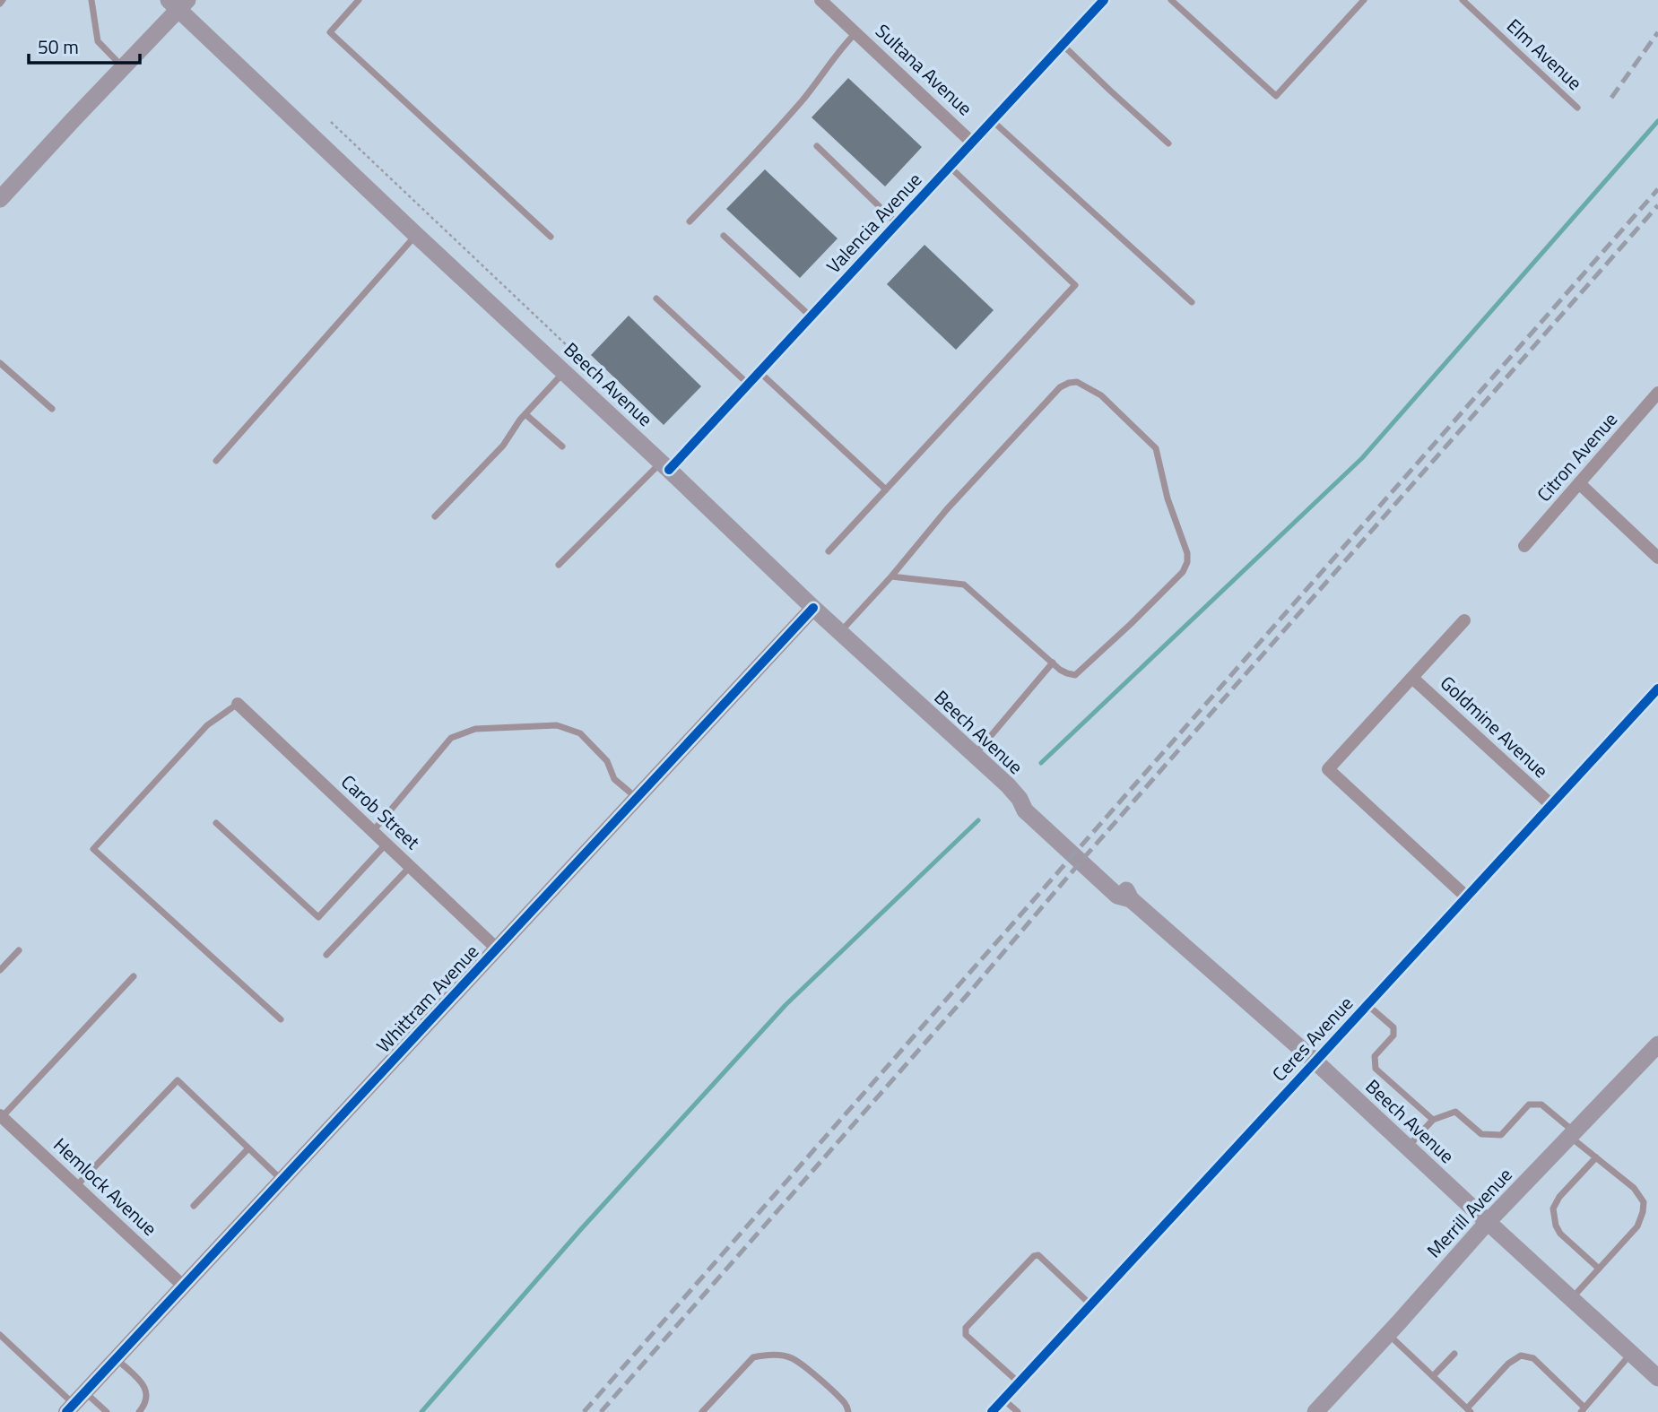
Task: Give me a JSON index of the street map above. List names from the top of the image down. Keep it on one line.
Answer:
{"streets":{"main road":["Beech Avenue","Merrill Avenue"],"street":["Sultana Avenue","Valencia Avenue","Citron Avenue","Goldmine Avenue","Carob Street","Whittram Avenue","Ceres Avenue","Hemlock Avenue"],"lane":["Elm Avenue"]},"crossings":[["Sultana Avenue","Valencia Avenue"],["Valencia Avenue","Beech Avenue"],["Beech Avenue","Whittram Avenue"],["Beech Avenue","Ceres Avenue"],["Beech Avenue","Merrill Avenue"],["Goldmine Avenue","Ceres Avenue"],["Carob Street","Whittram Avenue"],["Whittram Avenue","Hemlock Avenue"]],"scale_bar":"50 m"}
